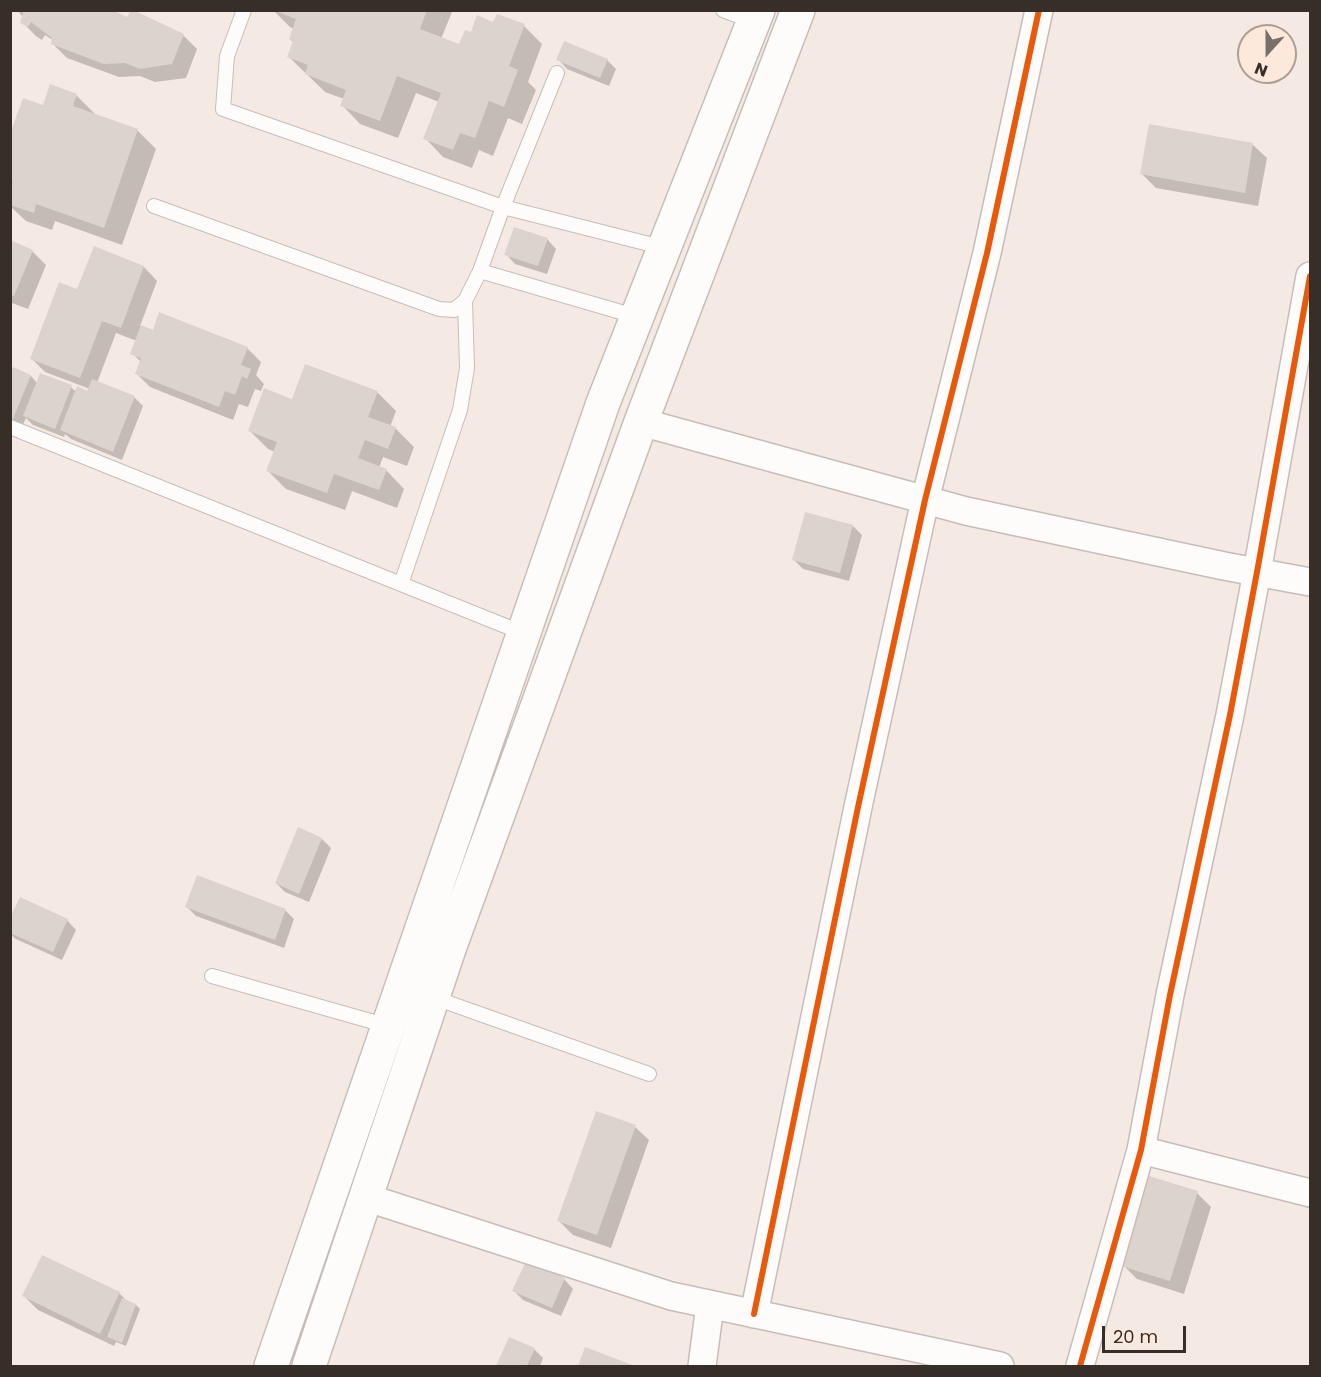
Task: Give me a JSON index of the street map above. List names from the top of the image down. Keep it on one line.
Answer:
{"scale_bar":"20 m","north":"bottom"}
